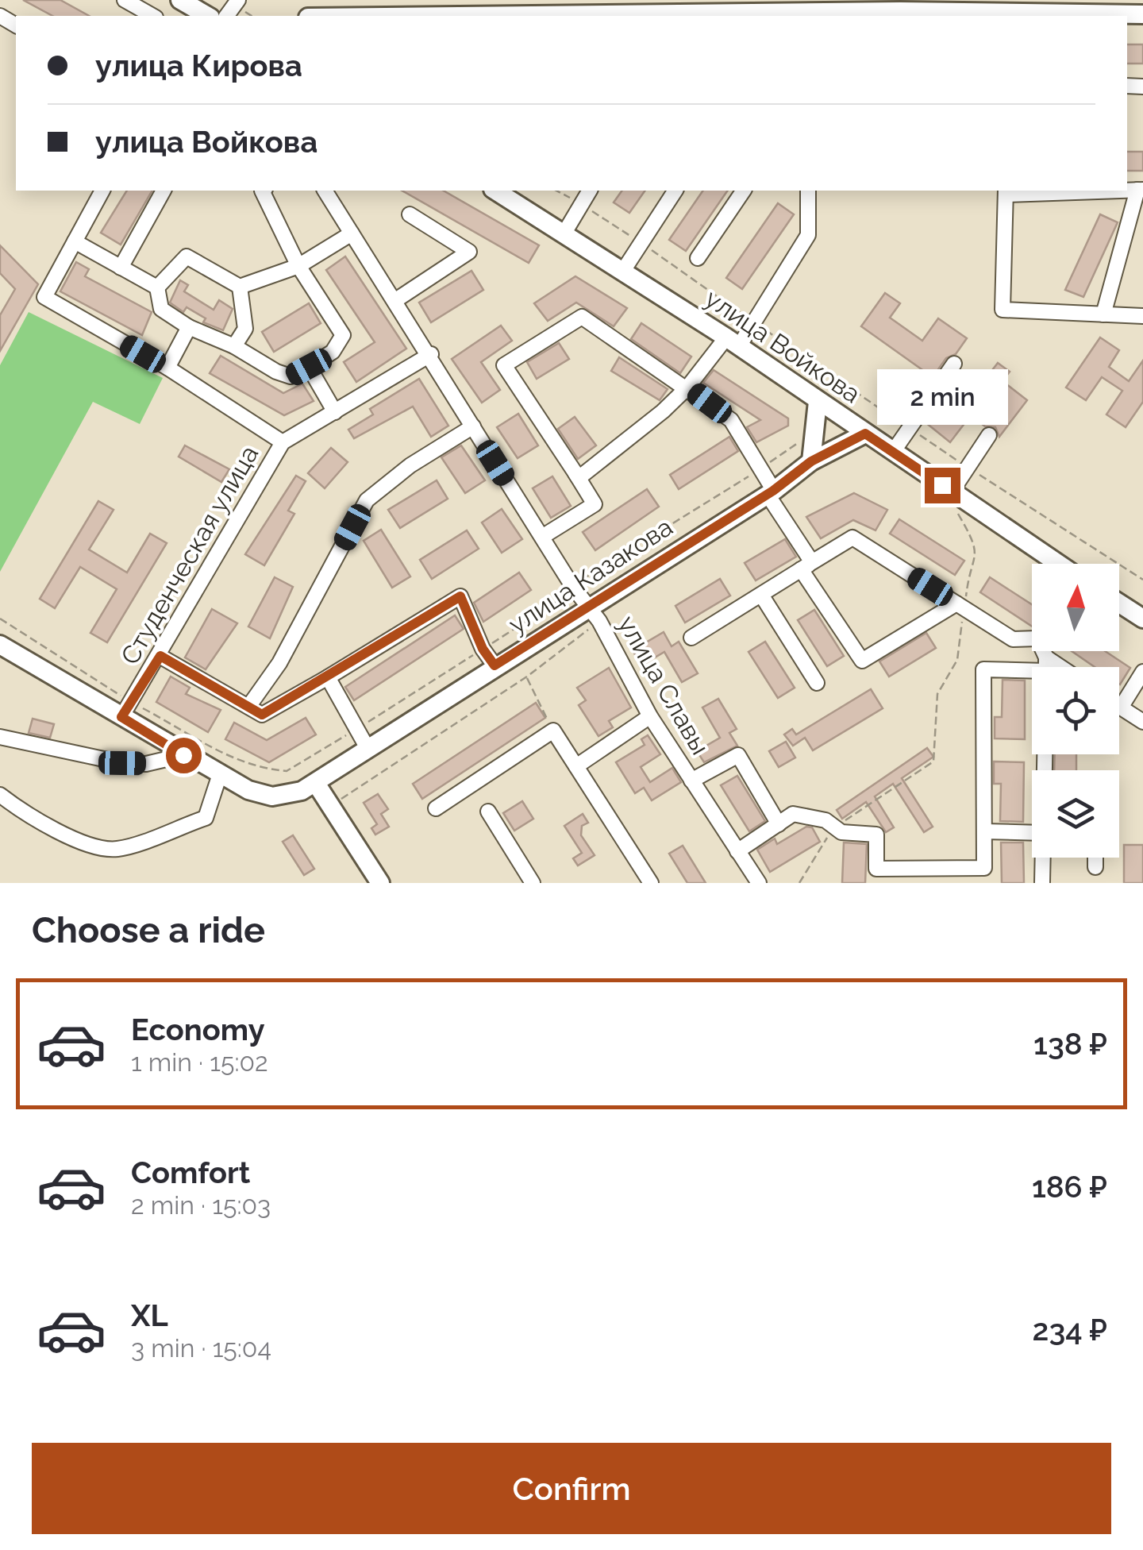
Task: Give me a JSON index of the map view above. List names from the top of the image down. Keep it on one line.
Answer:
{"streets":{"main road":["улица Войкова","улица Казакова"],"street":["Студенческая улица","улица Славы"]},"crossings":[["улица Войкова","улица Казакова"],["Студенческая улица","улица Славы"],["улица Казакова","улица Славы"]],"north":"top","page":{"banner":["улица Кирова","улица Войкова"],"bubble":"2 min","heading":"Choose a ride","list":[{"name":"Economy","note":"1 min · 15:02","value":"138 ₽"},{"name":"Comfort","note":"2 min · 15:03","value":"186 ₽"},{"name":"XL","note":"3 min · 15:04","value":"234 ₽"}],"buttons":"Confirm"}}
